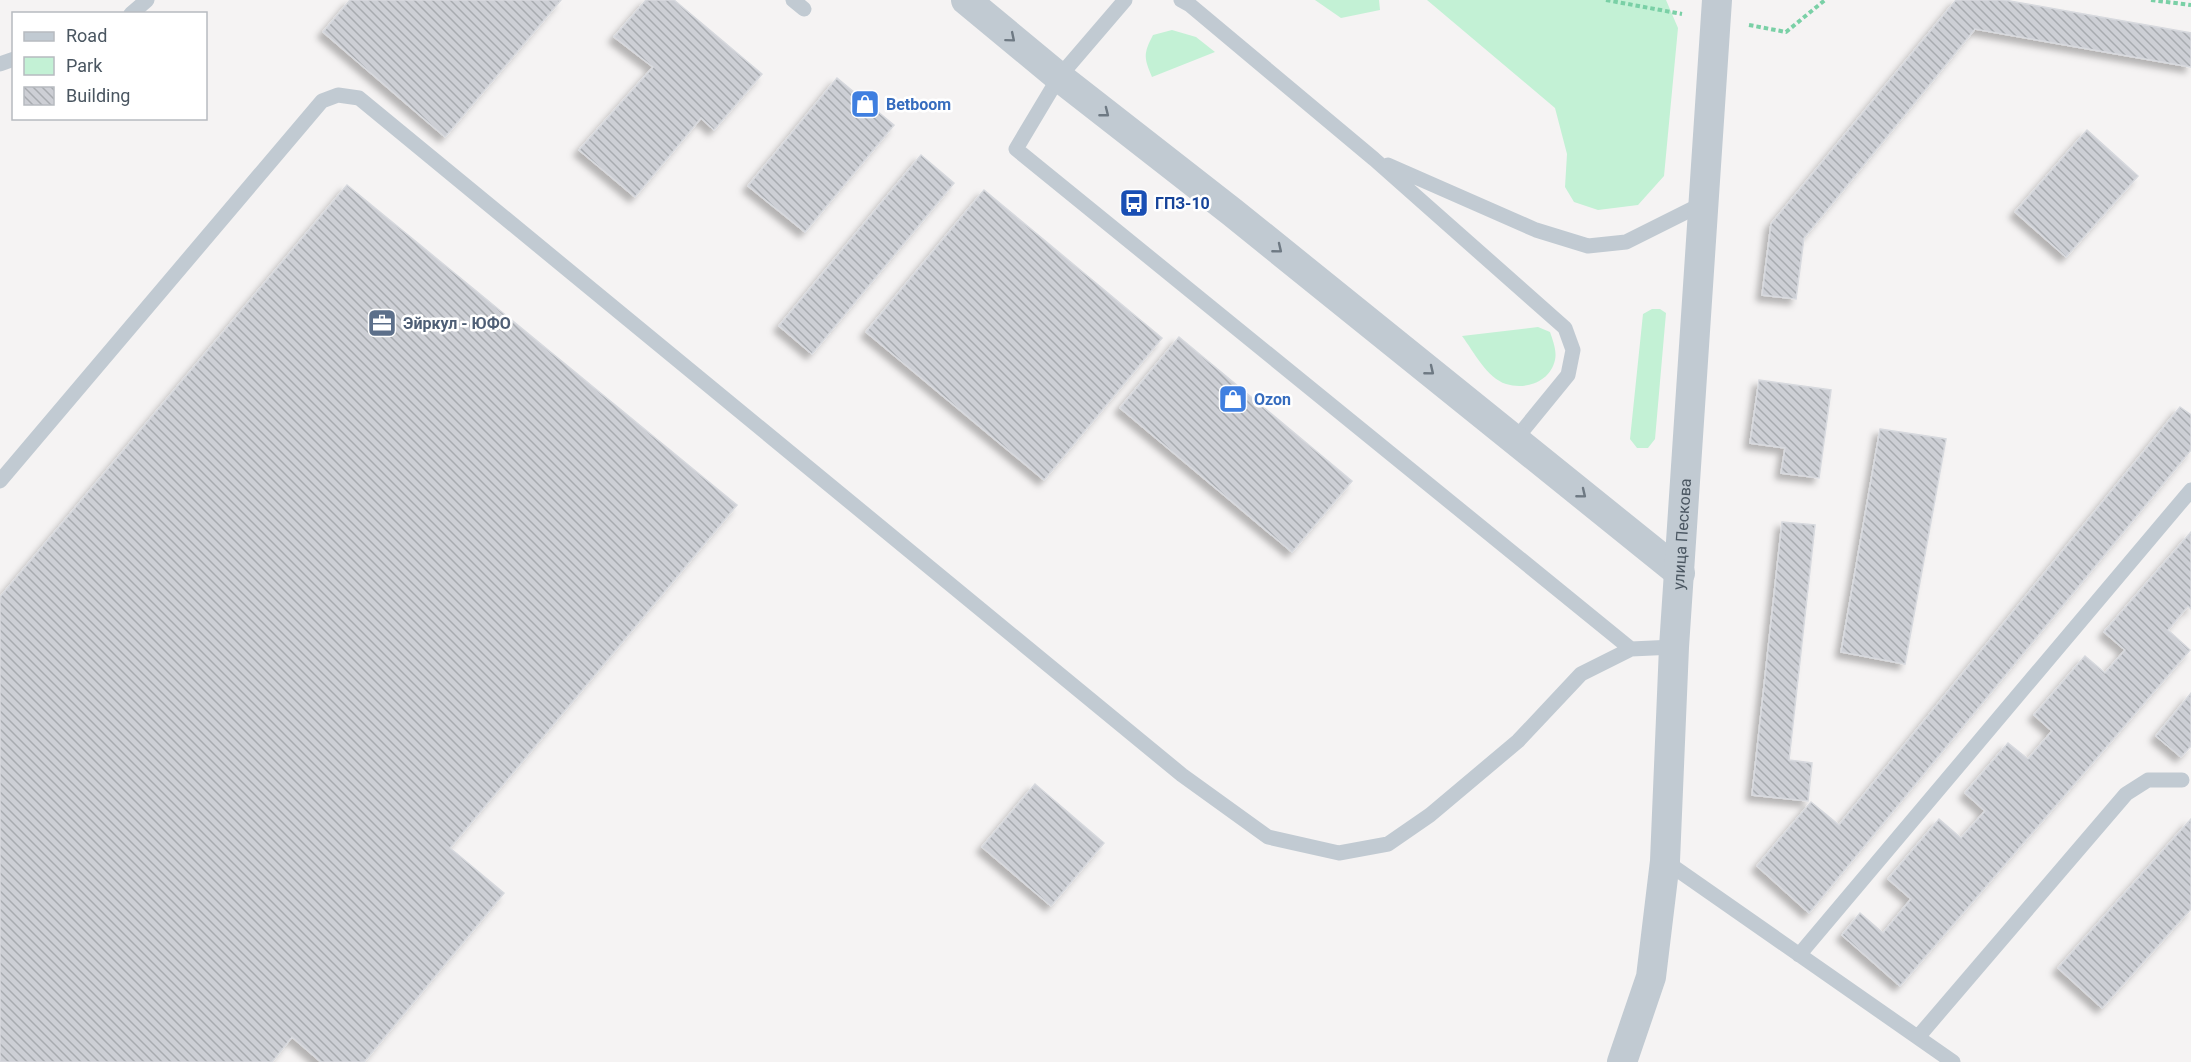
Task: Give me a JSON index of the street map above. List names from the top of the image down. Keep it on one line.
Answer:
{"streets":{"street":["улица Пескова"]},"places":{"shop":["Betboom","Ozon"],"bus stop":["ГПЗ-10"],"office":["Эйркул - ЮФО"]},"legend":["Road","Park","Building"]}
